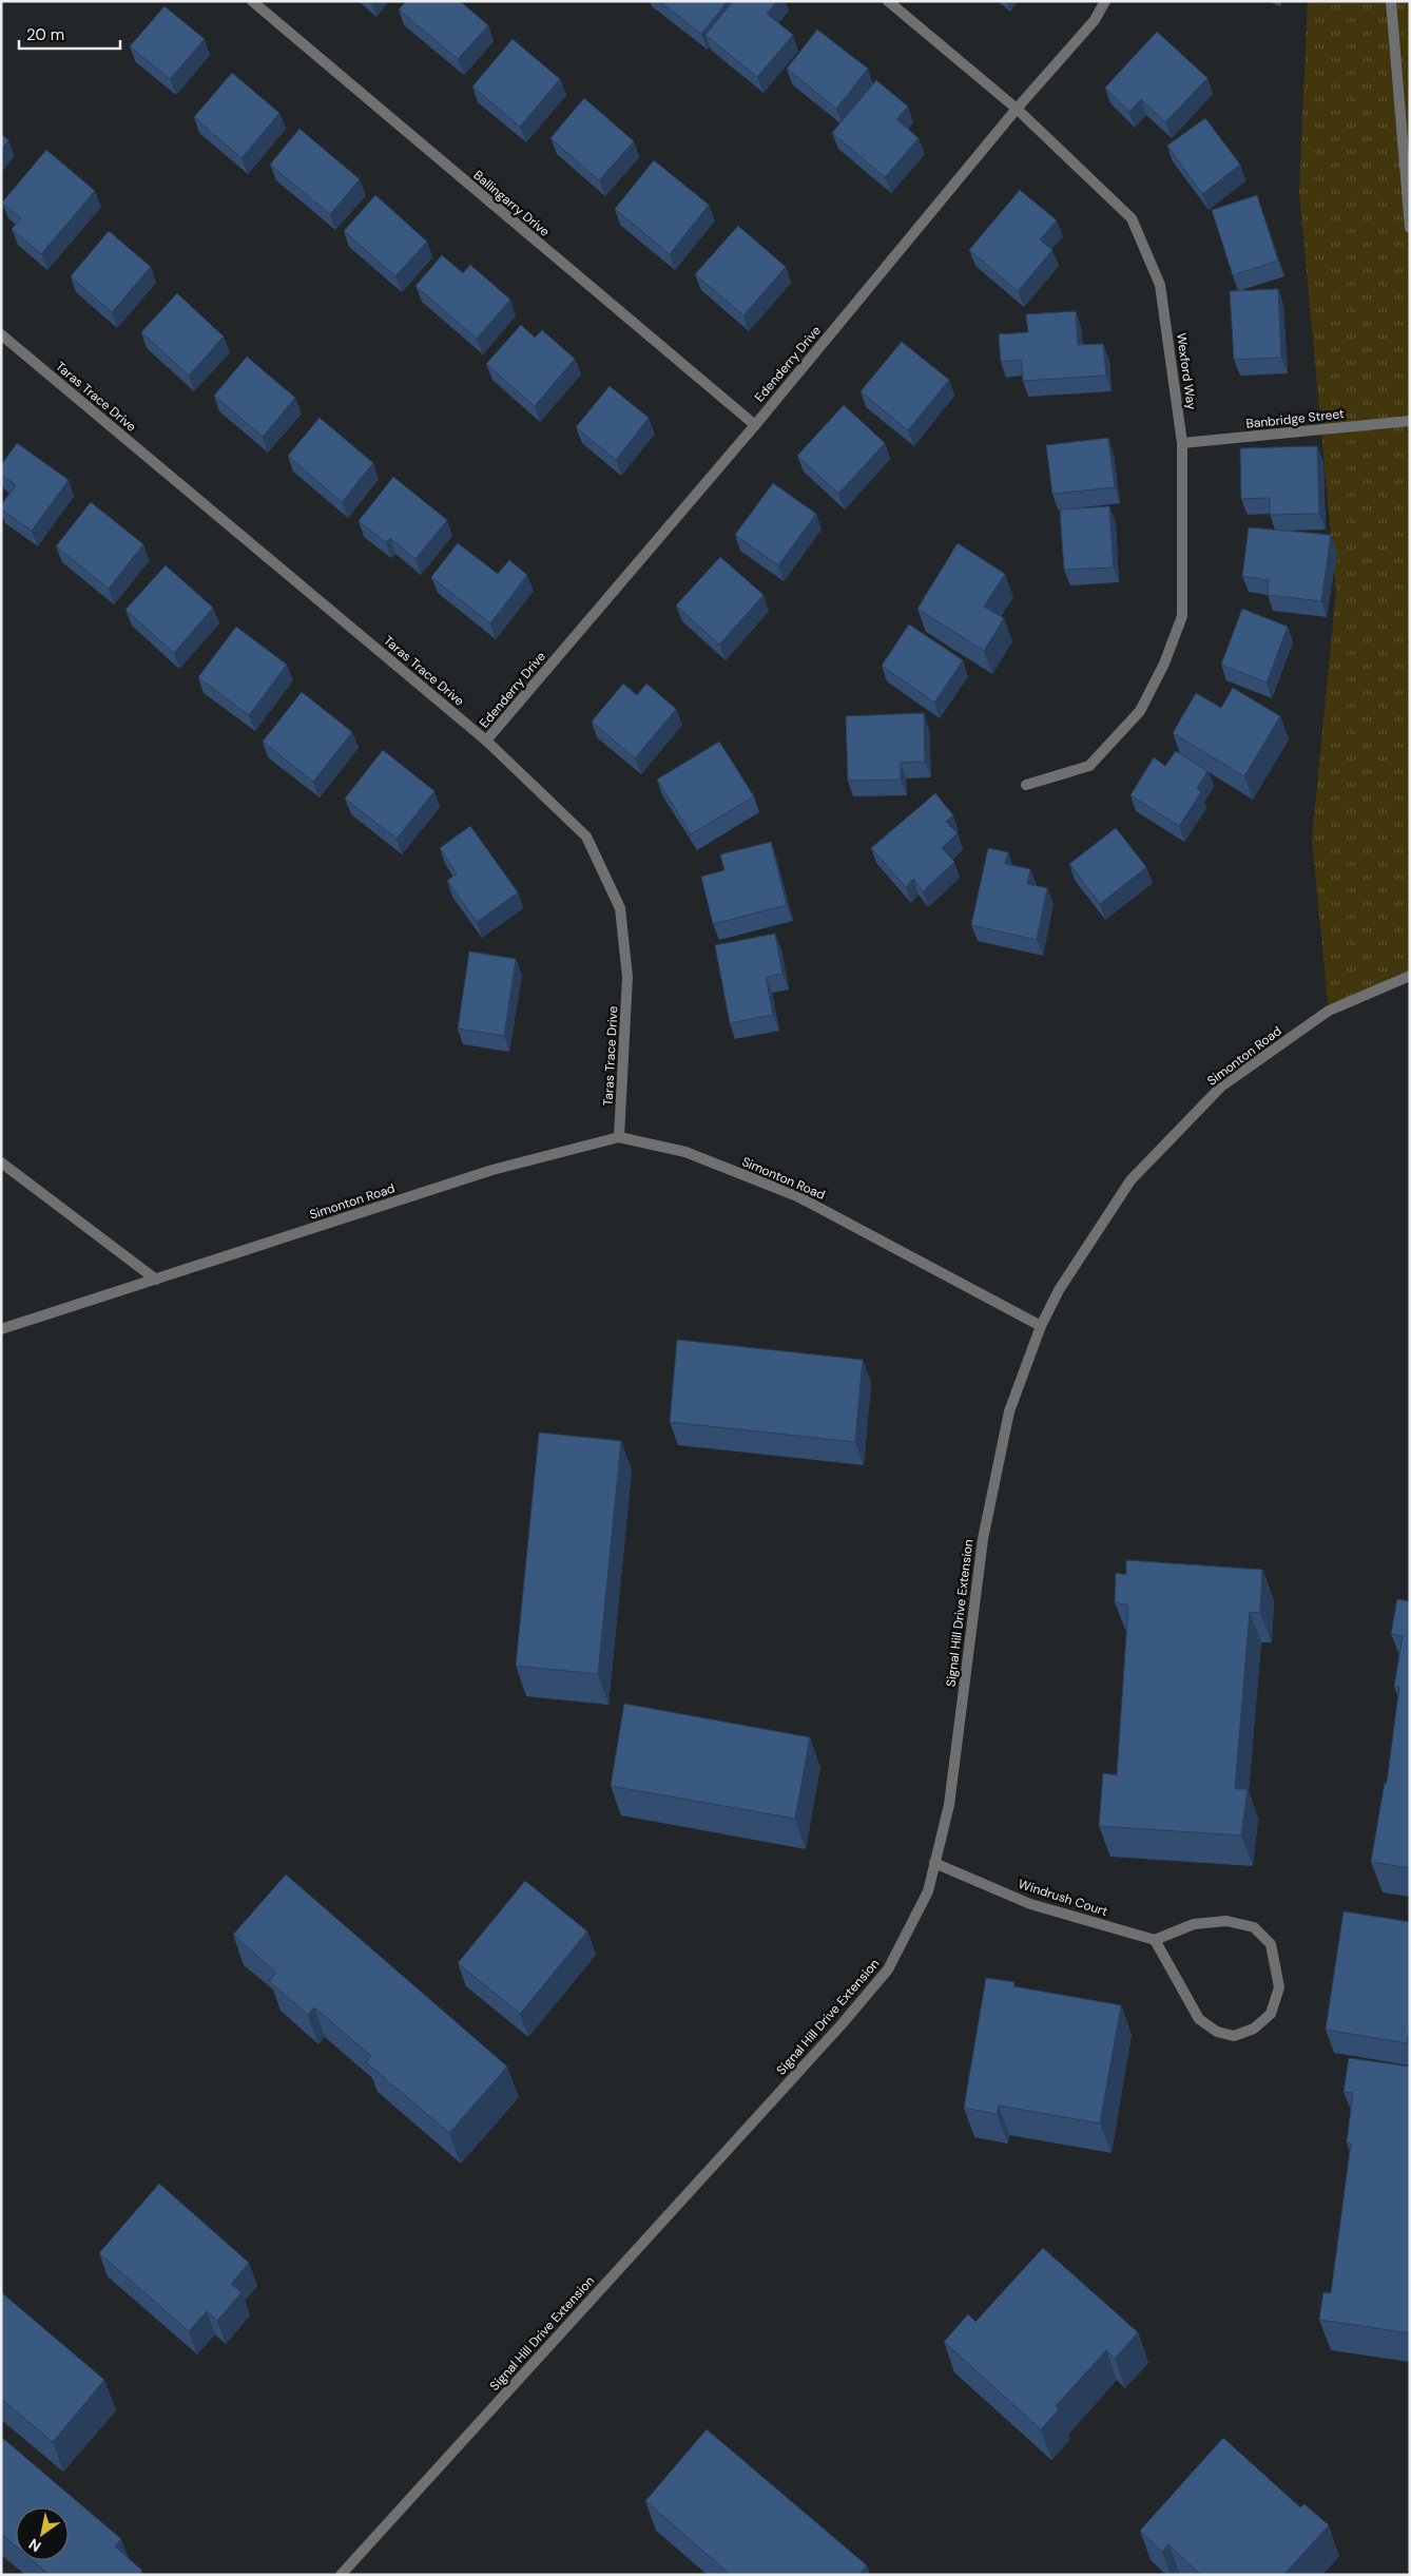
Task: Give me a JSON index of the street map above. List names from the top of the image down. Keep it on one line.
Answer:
{"streets":{"street":["Ballingarry Drive","Edenderry Drive","Wexford Way","Taras Trace Drive","Banbridge Street","Simonton Road","Signal Hill Drive Extension","Windrush Court"]},"crossings":[["Ballingarry Drive","Edenderry Drive"],["Edenderry Drive","Wexford Way"],["Edenderry Drive","Taras Trace Drive"],["Wexford Way","Banbridge Street"],["Taras Trace Drive","Simonton Road"],["Simonton Road","Signal Hill Drive Extension"],["Signal Hill Drive Extension","Windrush Court"]],"scale_bar":"20 m","north":"bottom left"}
